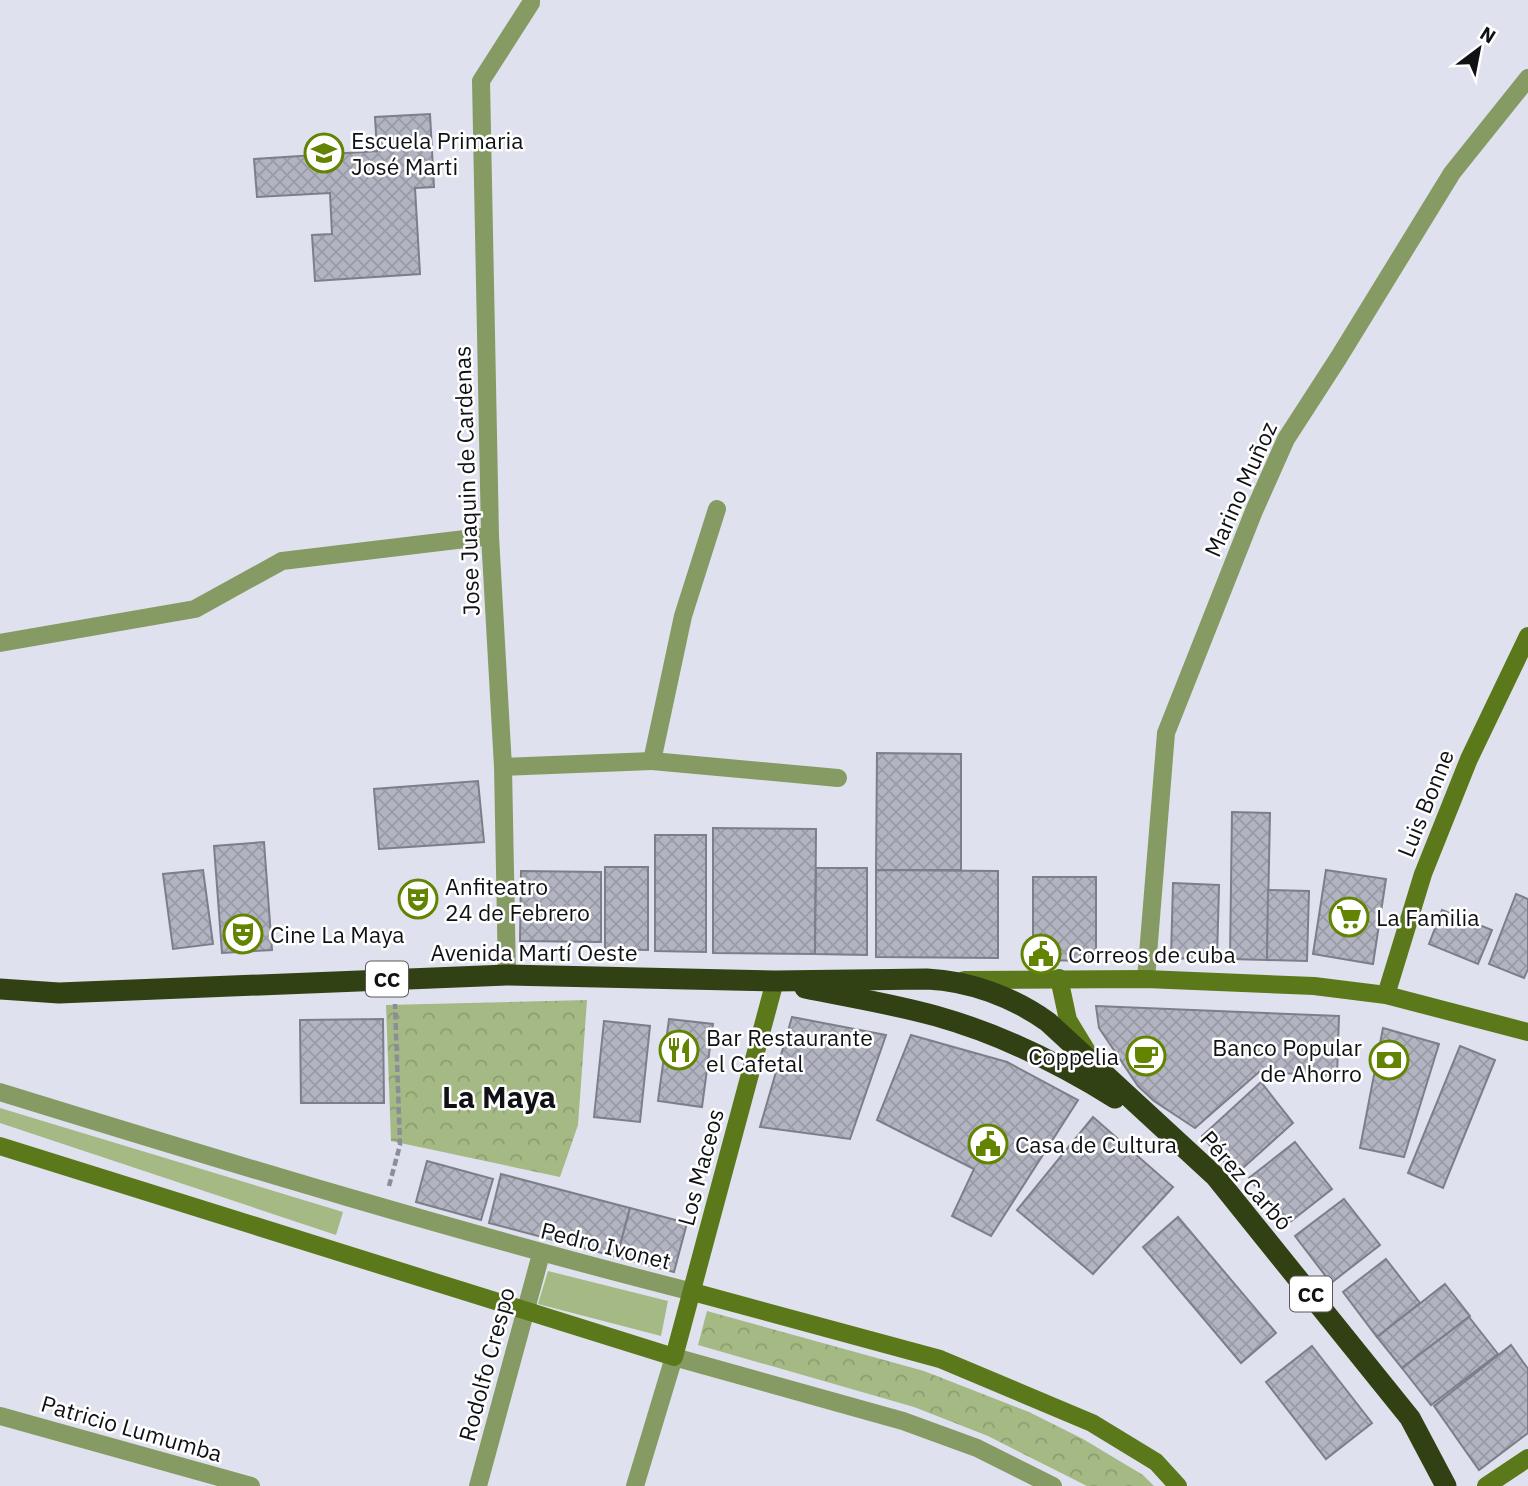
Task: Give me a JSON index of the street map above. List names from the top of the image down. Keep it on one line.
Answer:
{"streets":{"highway":["Avenida Martí Oeste","CC","Pérez Carbó"],"street":["Jose Juaquin de Cardenas","Marino Muñoz","Luis Bonne","Los Maceos","Pedro Ivonet","Rodolfo Crespo","Patricio Lumumba"]},"crossings":[["Jose Juaquin de Cardenas","Avenida Martí Oeste"],["Avenida Martí Oeste","Los Maceos"],["Avenida Martí Oeste","Pérez Carbó"],["Los Maceos","Pedro Ivonet"],["Pedro Ivonet","Rodolfo Crespo"]],"districts":["La Maya"],"places":{"school or university":["Escuela Primaria José Marti"],"theatre":["Anfiteatro 24 de Febrero","Cine La Maya"],"supermarket":["La Familia"],"public building":["Correos de cuba","Casa de Cultura"],"restaurant":["Bar Restaurante el Cafetal"],"cafe":["Coppelia"],"bank":["Banco Popular de Ahorro"]},"north":"top right"}
